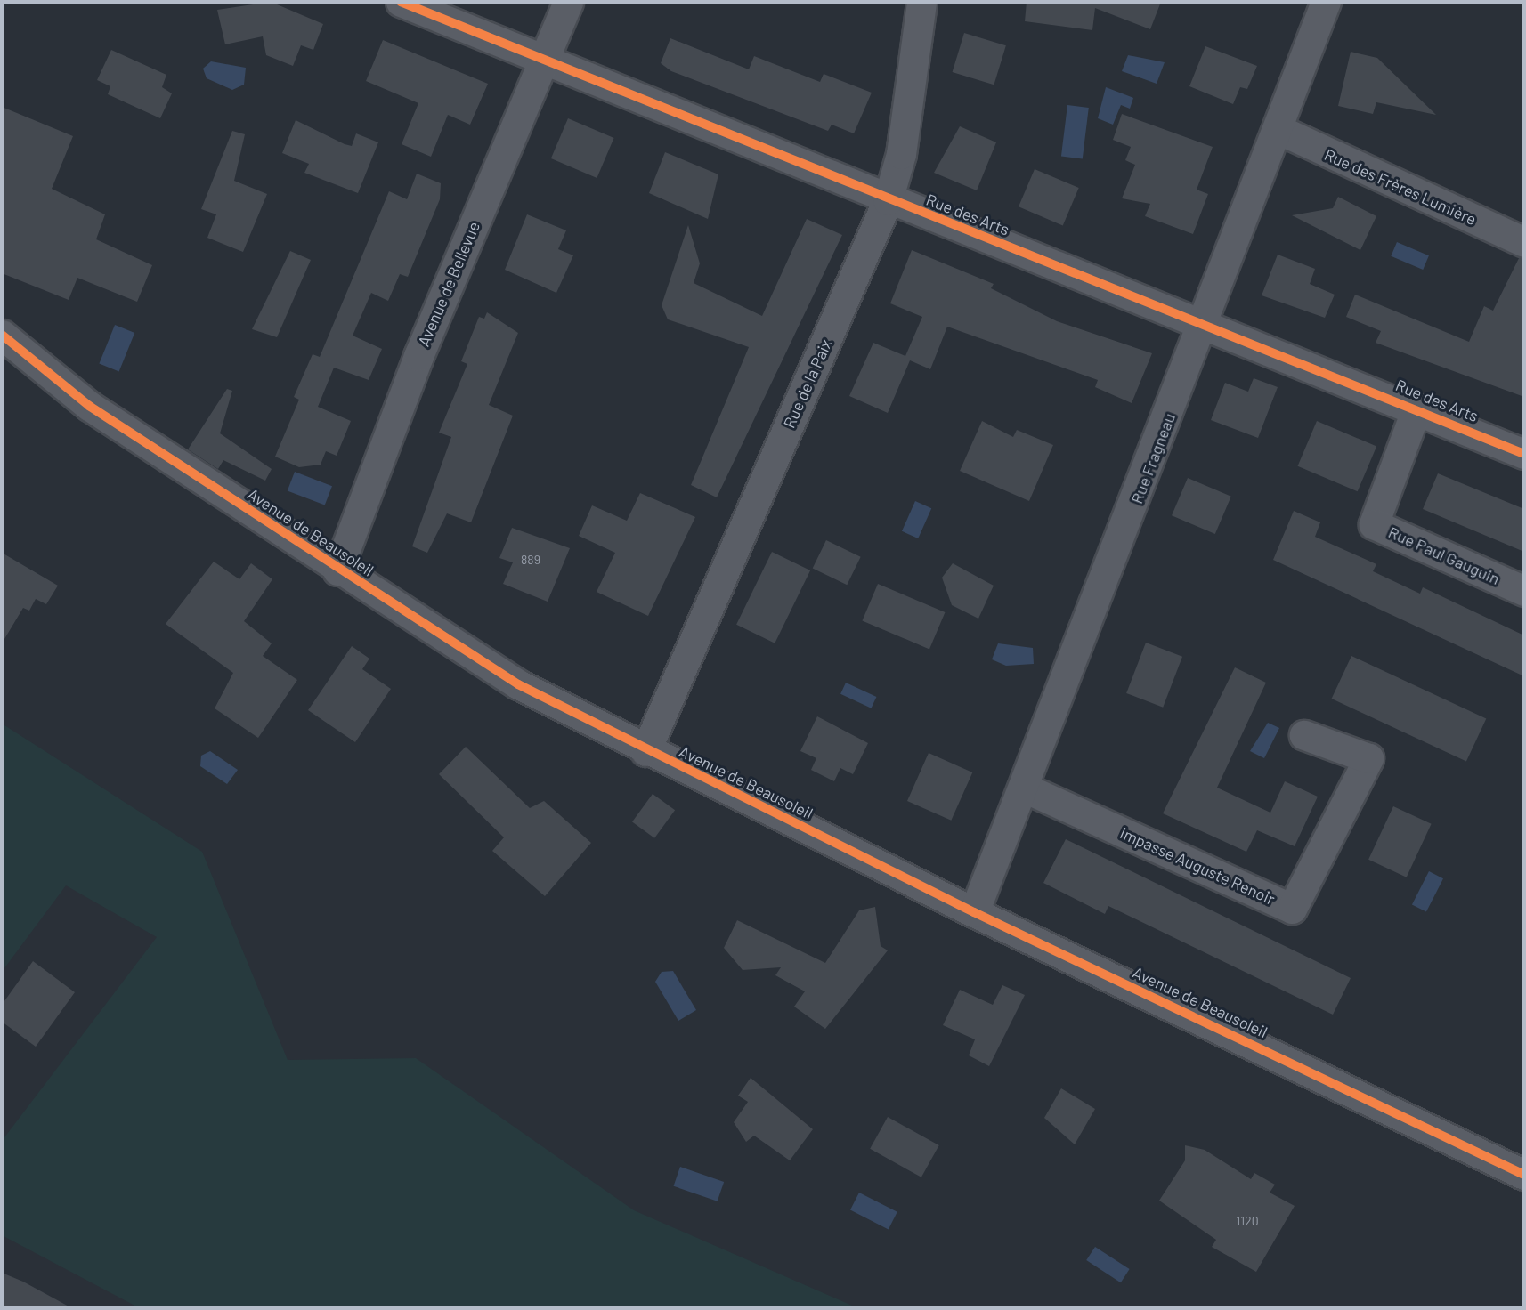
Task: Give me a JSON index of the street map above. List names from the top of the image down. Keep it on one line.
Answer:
{"streets":{"street":["Rue des Frères Lumière","Rue des Arts","Avenue de Bellevue","Rue de la Paix","Rue Fragneau","Avenue de Beausoleil","Rue Paul Gauguin","Impasse Auguste Renoir"]},"crossings":[["Rue des Frères Lumière","Rue Fragneau"],["Rue des Arts","Avenue de Bellevue"],["Rue des Arts","Rue de la Paix"],["Rue des Arts","Rue Fragneau"],["Rue des Arts","Rue Paul Gauguin"],["Avenue de Bellevue","Avenue de Beausoleil"],["Rue de la Paix","Avenue de Beausoleil"],["Rue Fragneau","Avenue de Beausoleil"],["Rue Fragneau","Impasse Auguste Renoir"]],"house_numbers":["889","1120"]}
